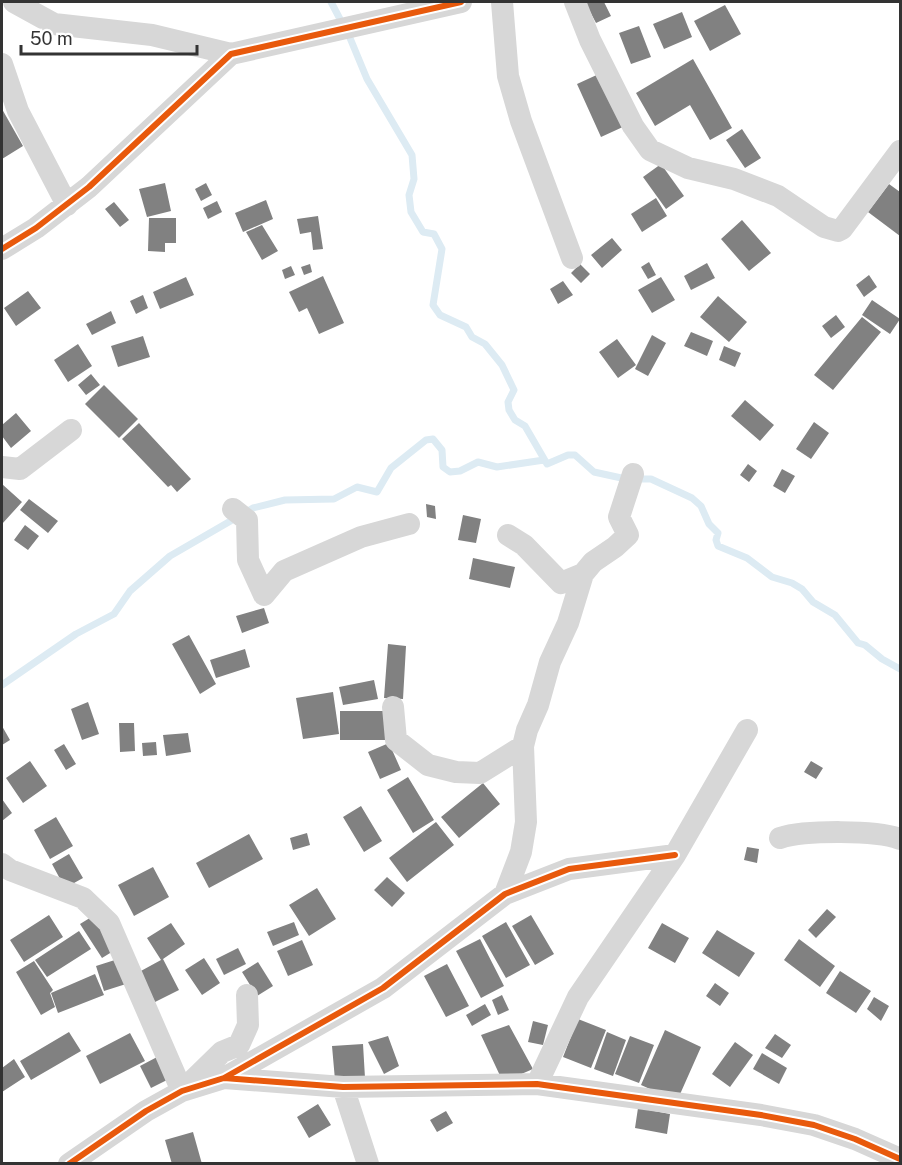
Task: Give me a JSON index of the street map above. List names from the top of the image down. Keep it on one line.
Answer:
{"scale_bar":"50 m"}
